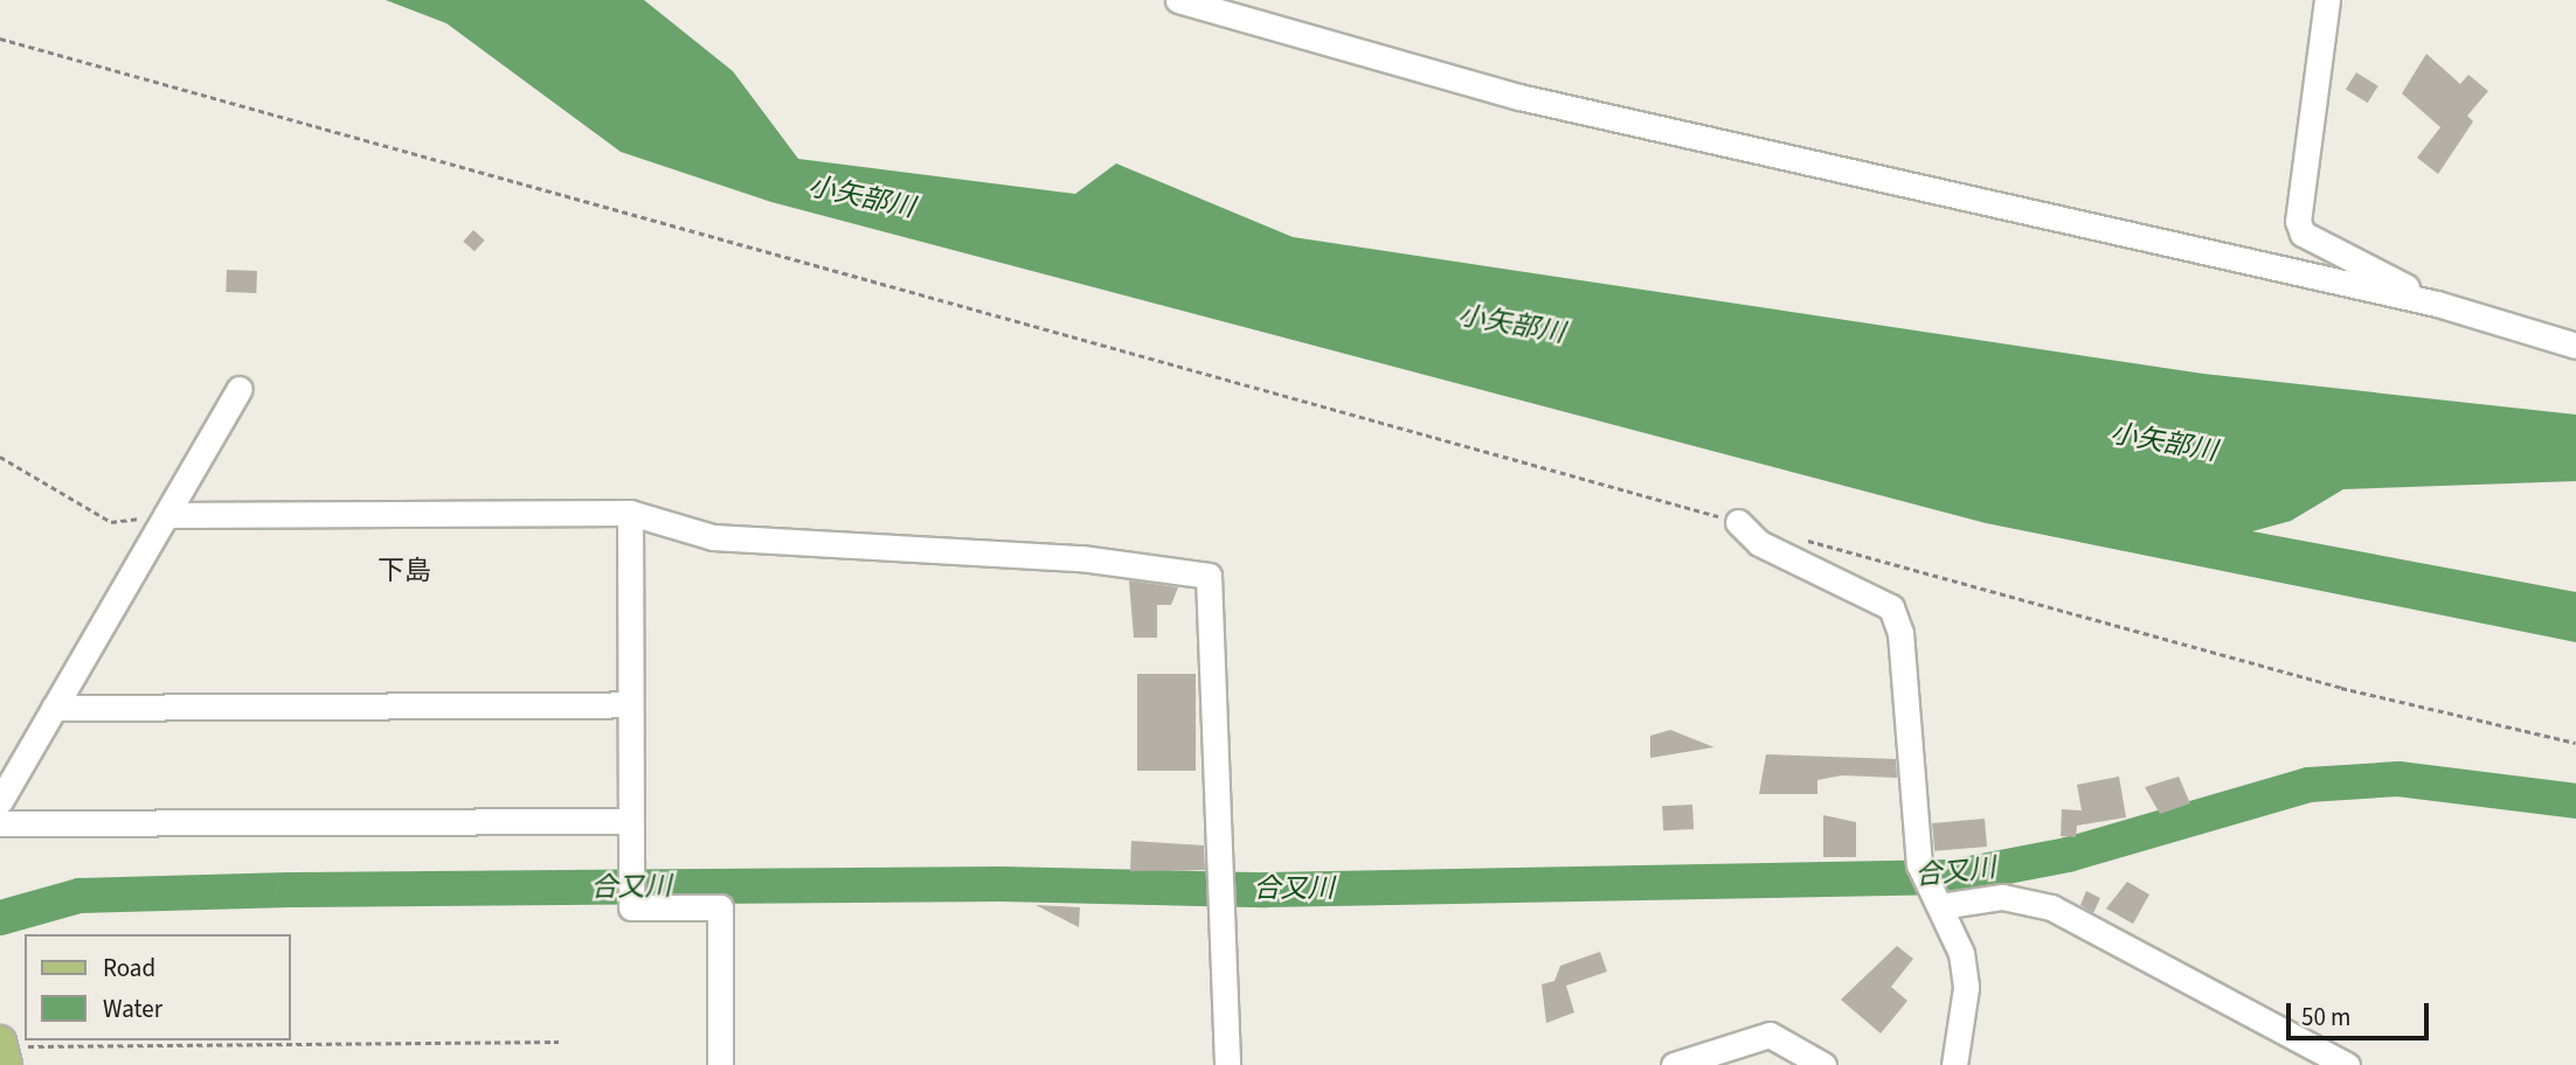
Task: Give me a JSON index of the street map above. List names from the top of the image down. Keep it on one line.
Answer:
{"districts":["下島"],"water":["小矢部川","合又川"],"legend":["Road","Water"],"scale_bar":"50 m"}
